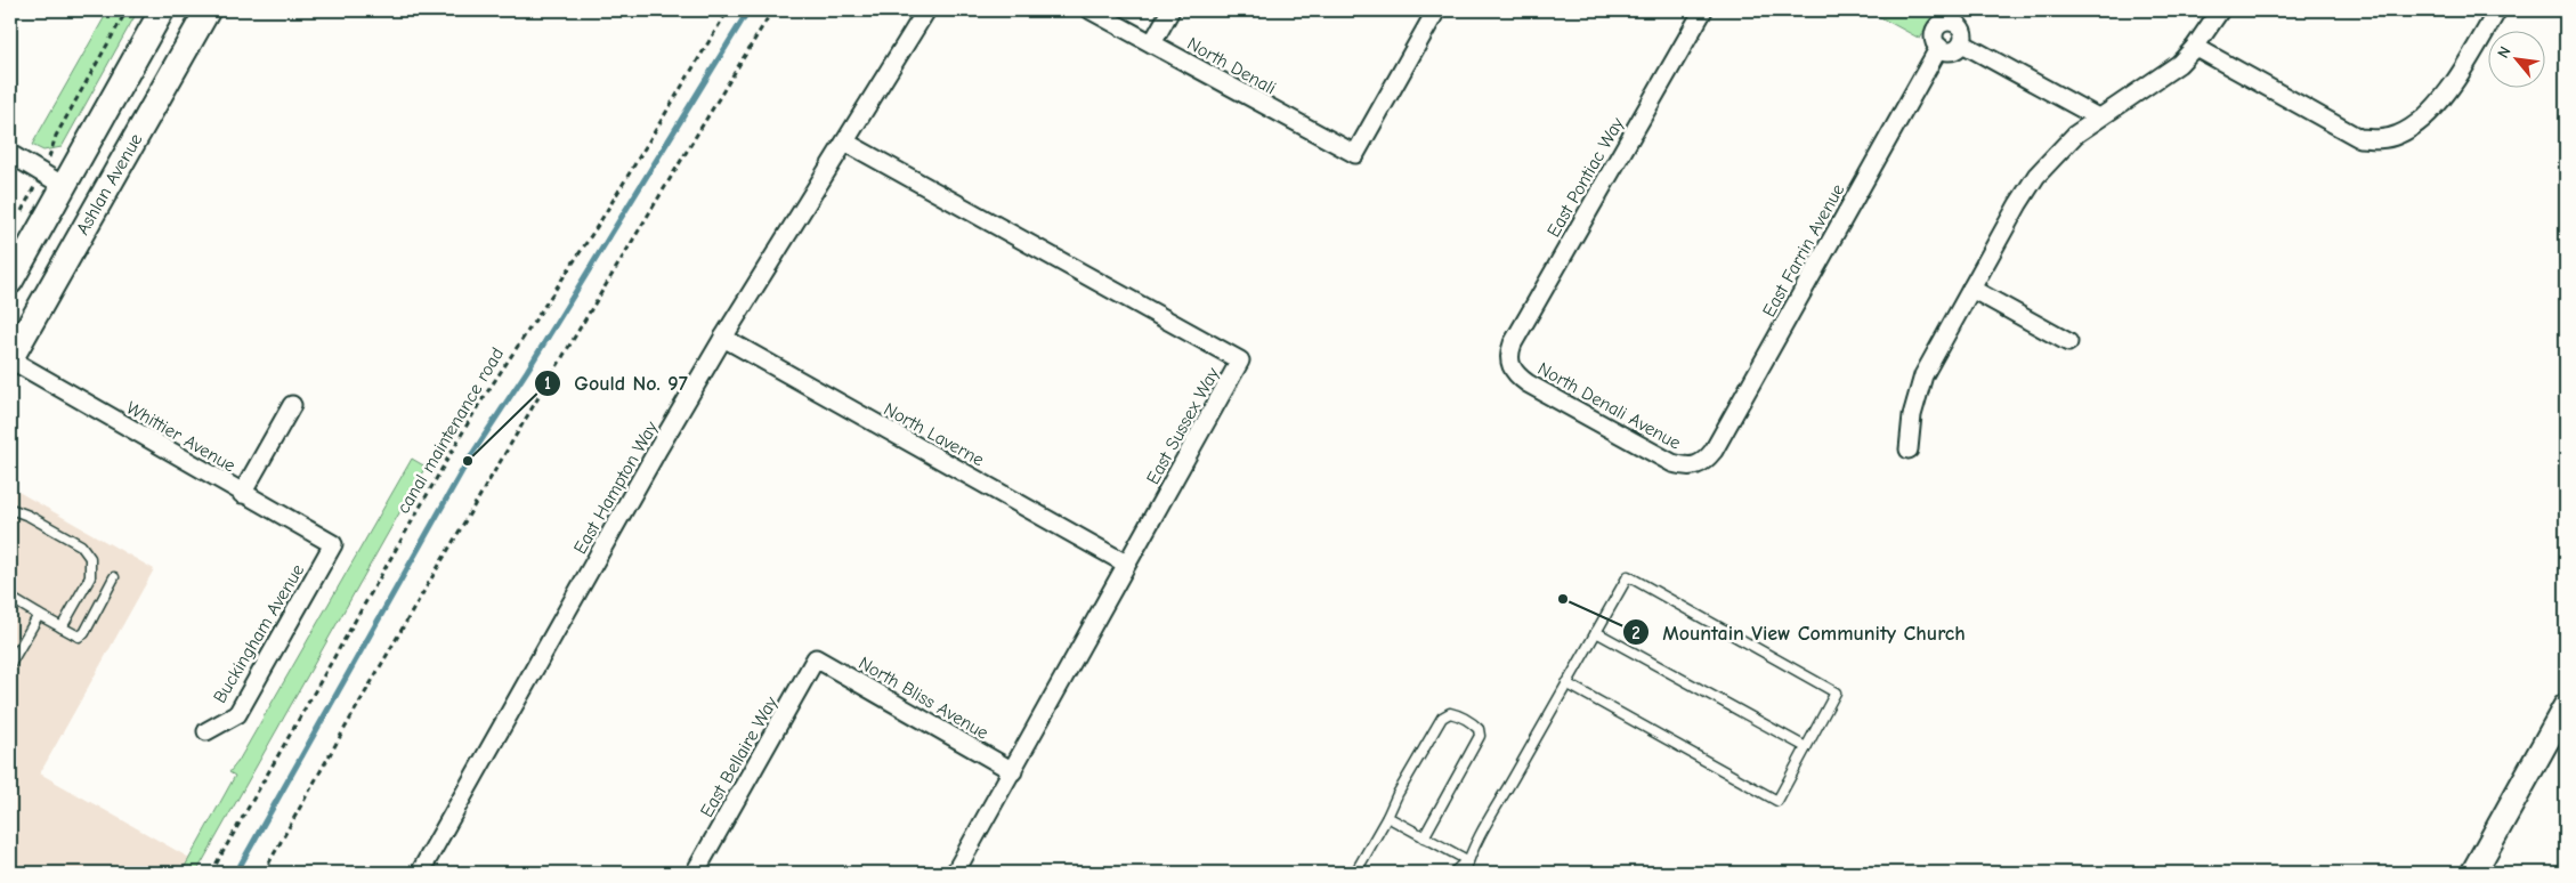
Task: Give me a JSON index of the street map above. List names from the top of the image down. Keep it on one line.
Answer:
{"streets":{"main road":["Ashlan Avenue"],"street":["North Denali","East Pontiac Way","East Farrin Avenue","North Denali Avenue","East Sussex Way","North Laverne","Whittier Avenue","East Hampton Way","Buckingham Avenue","North Bliss Avenue","East Bellaire Way"],"path":["canal maintenance road"]},"crossings":[["East Pontiac Way","North Denali Avenue"],["Ashlan Avenue","Whittier Avenue"],["East Farrin Avenue","North Denali Avenue"],["East Sussex Way","North Laverne"],["East Sussex Way","East Hampton Way"],["East Sussex Way","North Bliss Avenue"],["North Laverne","East Hampton Way"],["Whittier Avenue","Buckingham Avenue"],["North Bliss Avenue","East Bellaire Way"]],"places":["Gould No. 97","Mountain View Community Church"],"north":"top left"}
